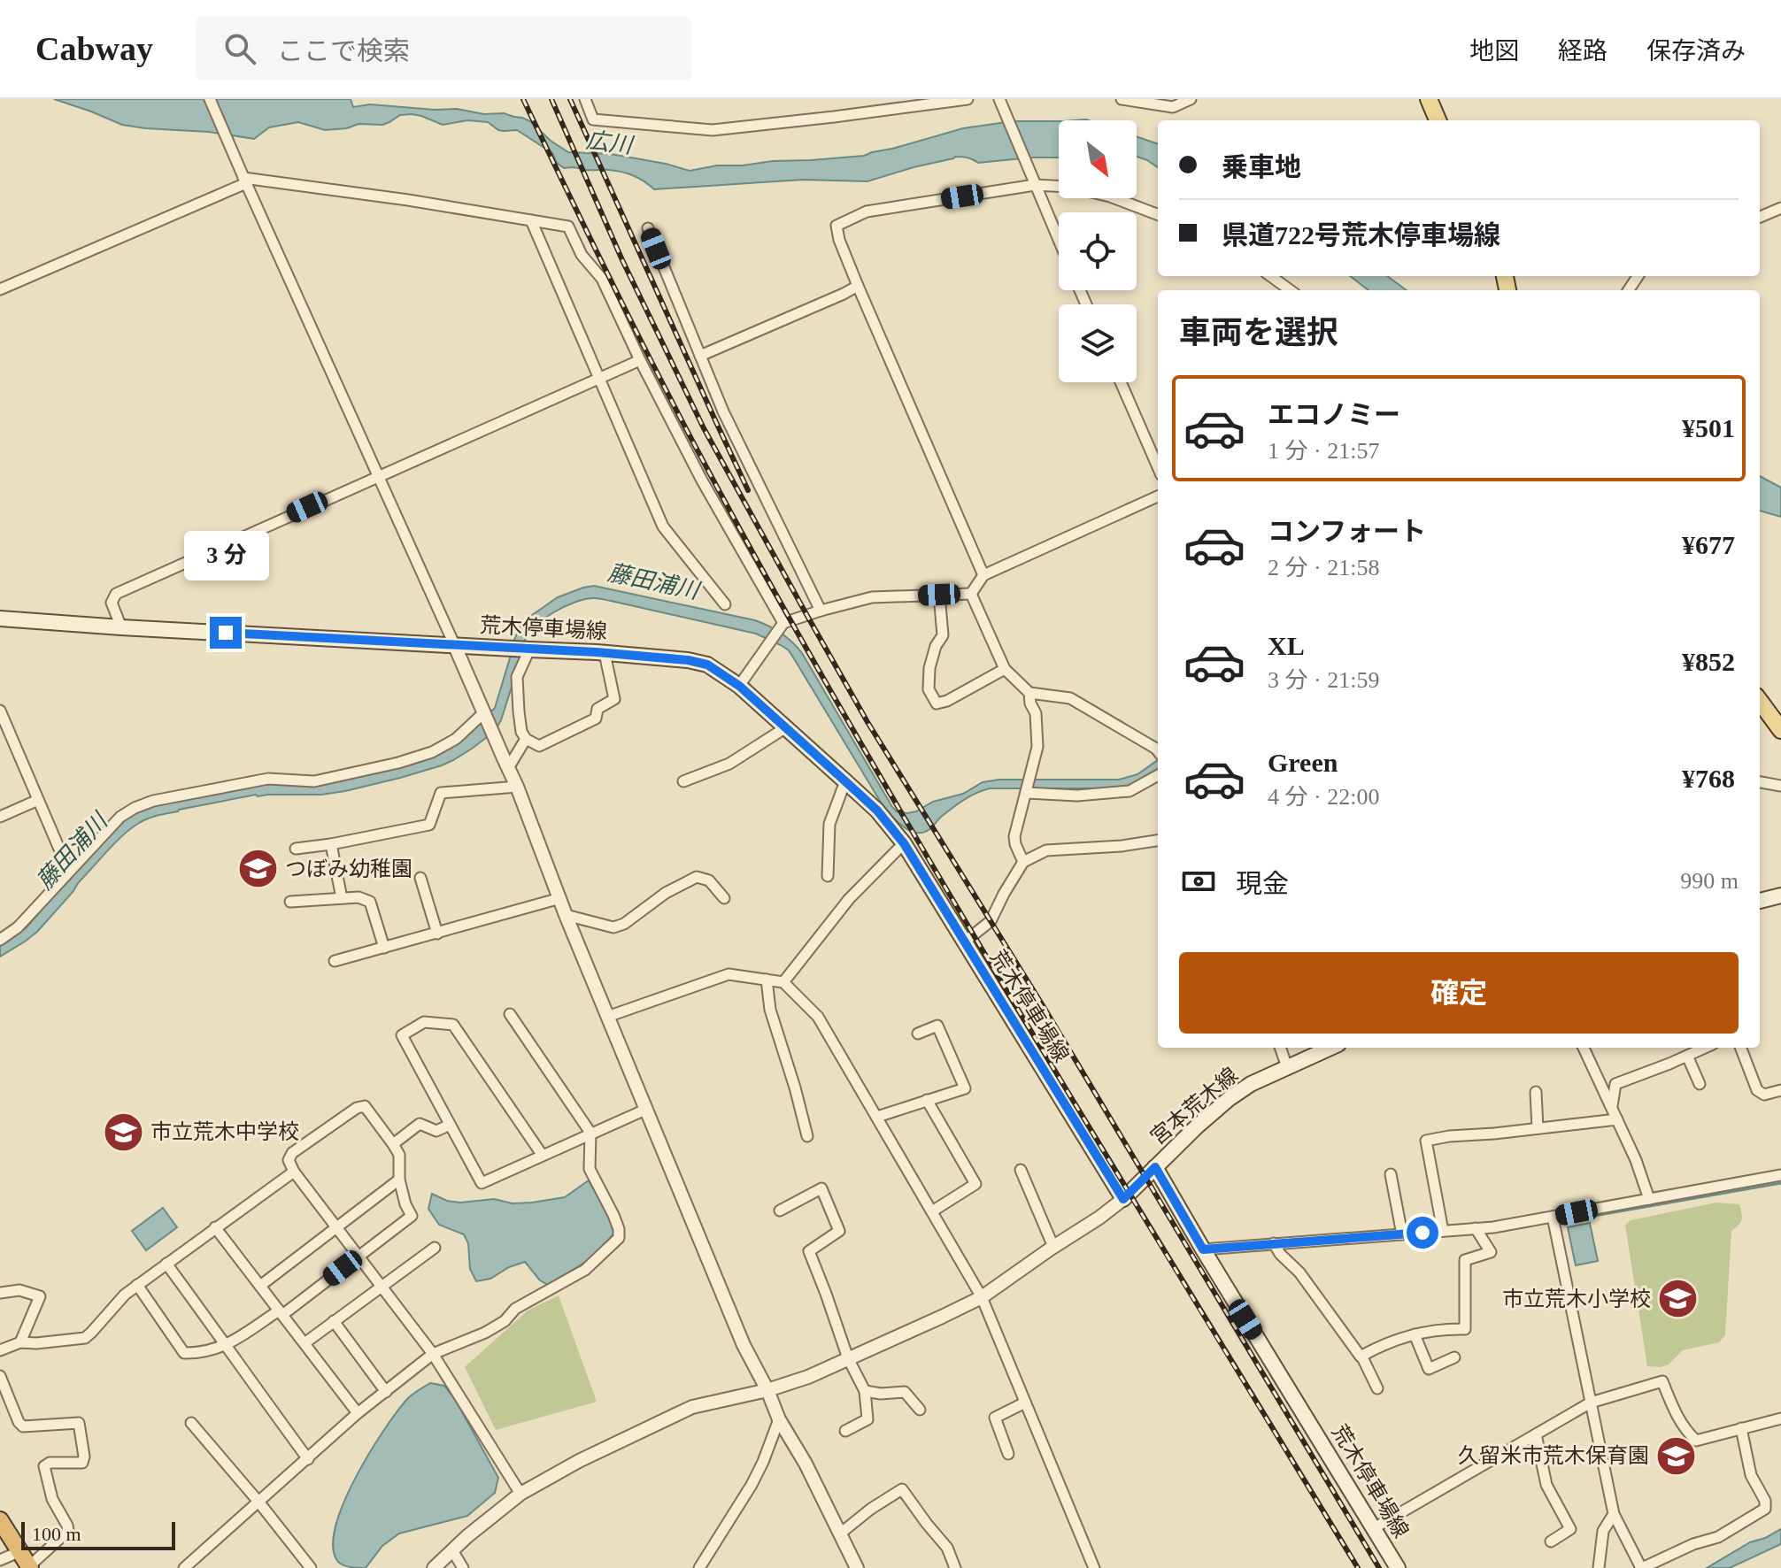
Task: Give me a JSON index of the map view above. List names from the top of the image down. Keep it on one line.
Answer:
{"streets":{"main road":["荒木停車場線","宮本荒木線"]},"crossings":[["荒木停車場線","宮本荒木線"]],"water":["広川","藤田浦川"],"places":{"school or university":["つぼみ幼稚園","市立荒木中学校","市立荒木小学校","久留米市荒木保育園"]},"scale_bar":"100 m","north":"bottom right","page":{"header":"Cabway","search":"ここで検索","nav":["地図","経路","保存済み"],"banner":["乗車地","県道722号荒木停車場線"],"heading":"車両を選択","list":[{"name":"エコノミー","note":"1 分 · 21:57","value":"¥501"},{"name":"コンフォート","note":"2 分 · 21:58","value":"¥677"},{"name":"XL","note":"3 分 · 21:59","value":"¥852"},{"name":"Green","note":"4 分 · 22:00","value":"¥768"}],"bubble":"3 分","pay":["現金","990 m"],"buttons":"確定","scale":"100 m"}}
